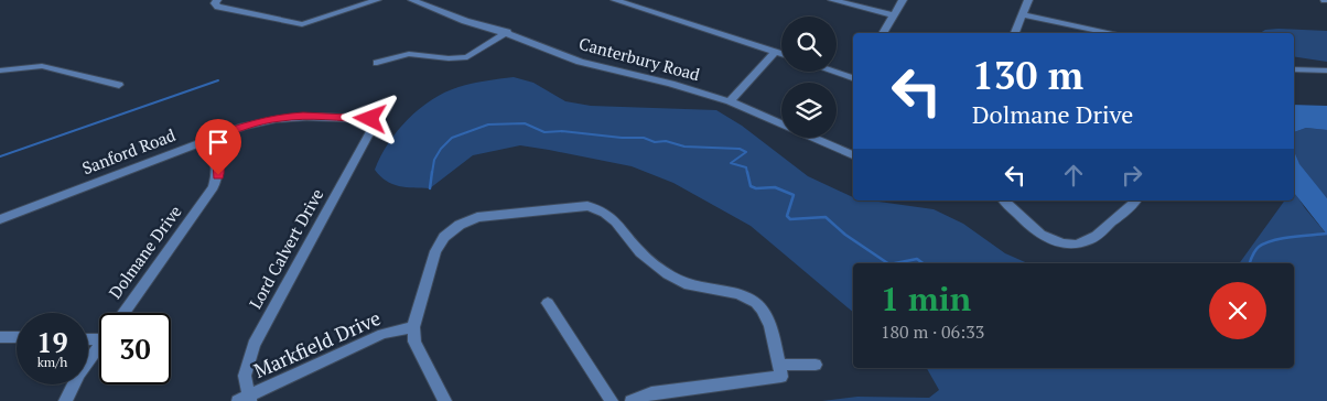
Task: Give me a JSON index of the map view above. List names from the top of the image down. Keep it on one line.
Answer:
{"streets":{"street":["Canterbury Road","Sanford Road","Lord Calvert Drive","Dolmane Drive","Markfield Drive"]},"crossings":[["Sanford Road","Lord Calvert Drive"],["Sanford Road","Dolmane Drive"],["Lord Calvert Drive","Markfield Drive"]],"page":{"turn":["130 m","Dolmane Drive"],"heading":["1 min","180 m · 06:33"],"speed":"19 km/h","limit":"30"}}
